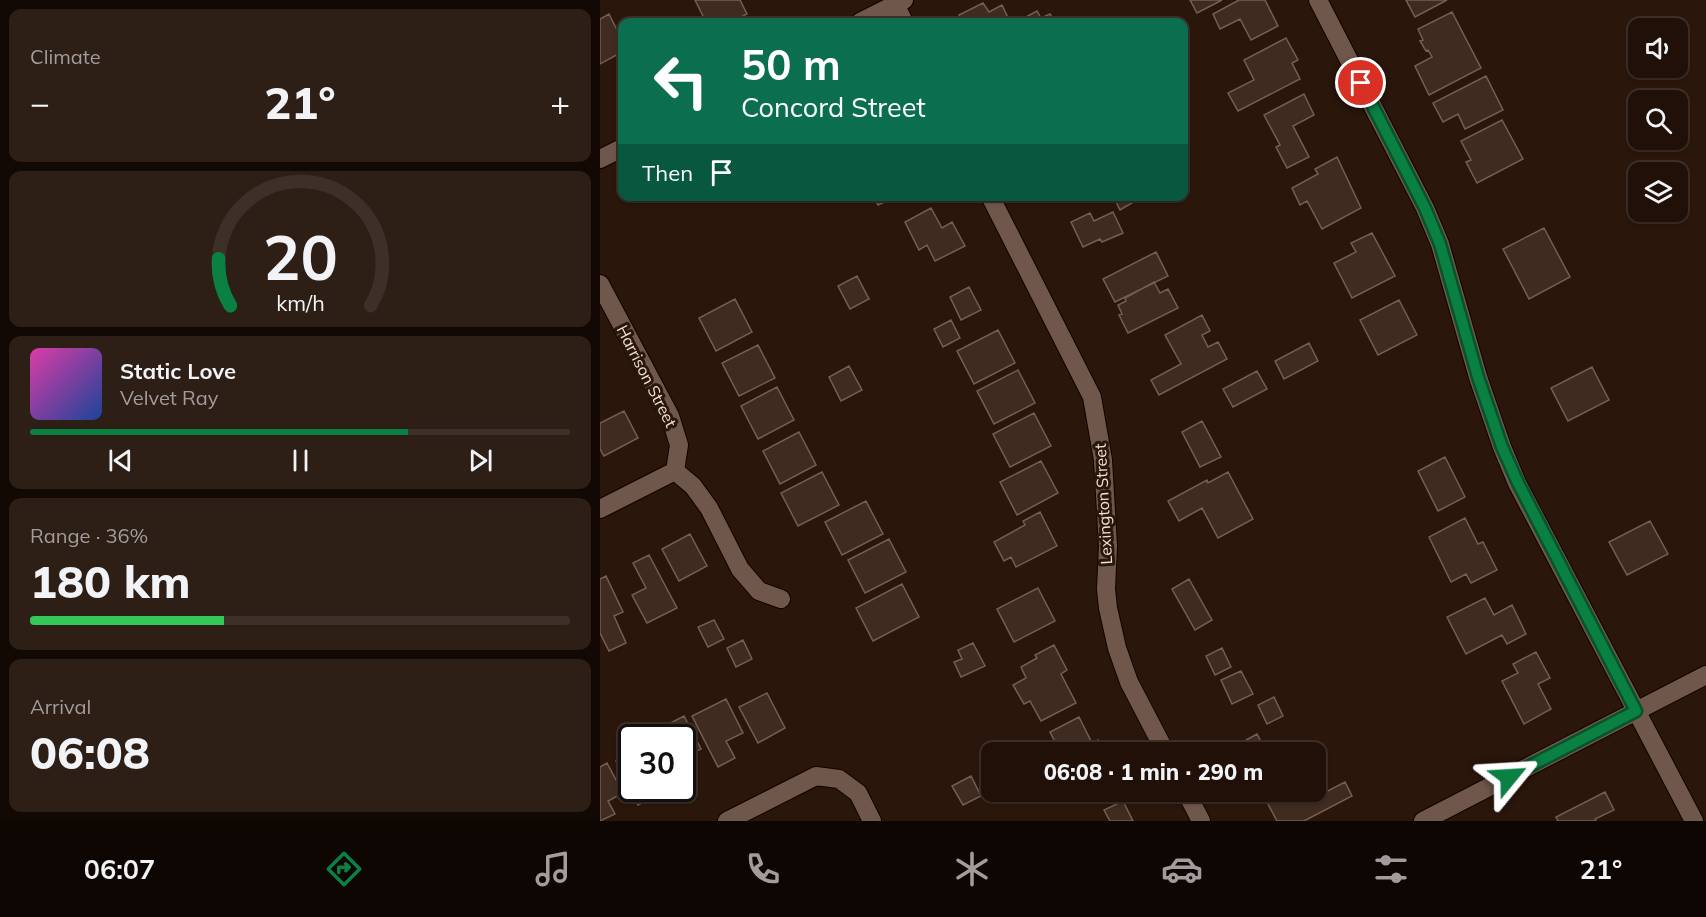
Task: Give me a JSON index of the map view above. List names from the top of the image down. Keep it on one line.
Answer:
{"streets":{"street":["Harrison Street","Lexington Street"]},"page":{"tile":["Climate",["Range · 36%","180 km"],["Arrival","06:08"]],"turn":["50 m","Concord Street"],"heat":["−","21°","+"],"then":"Then","song":["Static Love","Velvet Ray"],"limit":"30","trip":"06:08 · 1 min · 290 m","tabs":["06:07","21°"],"gauge":["20","km/h"]}}
